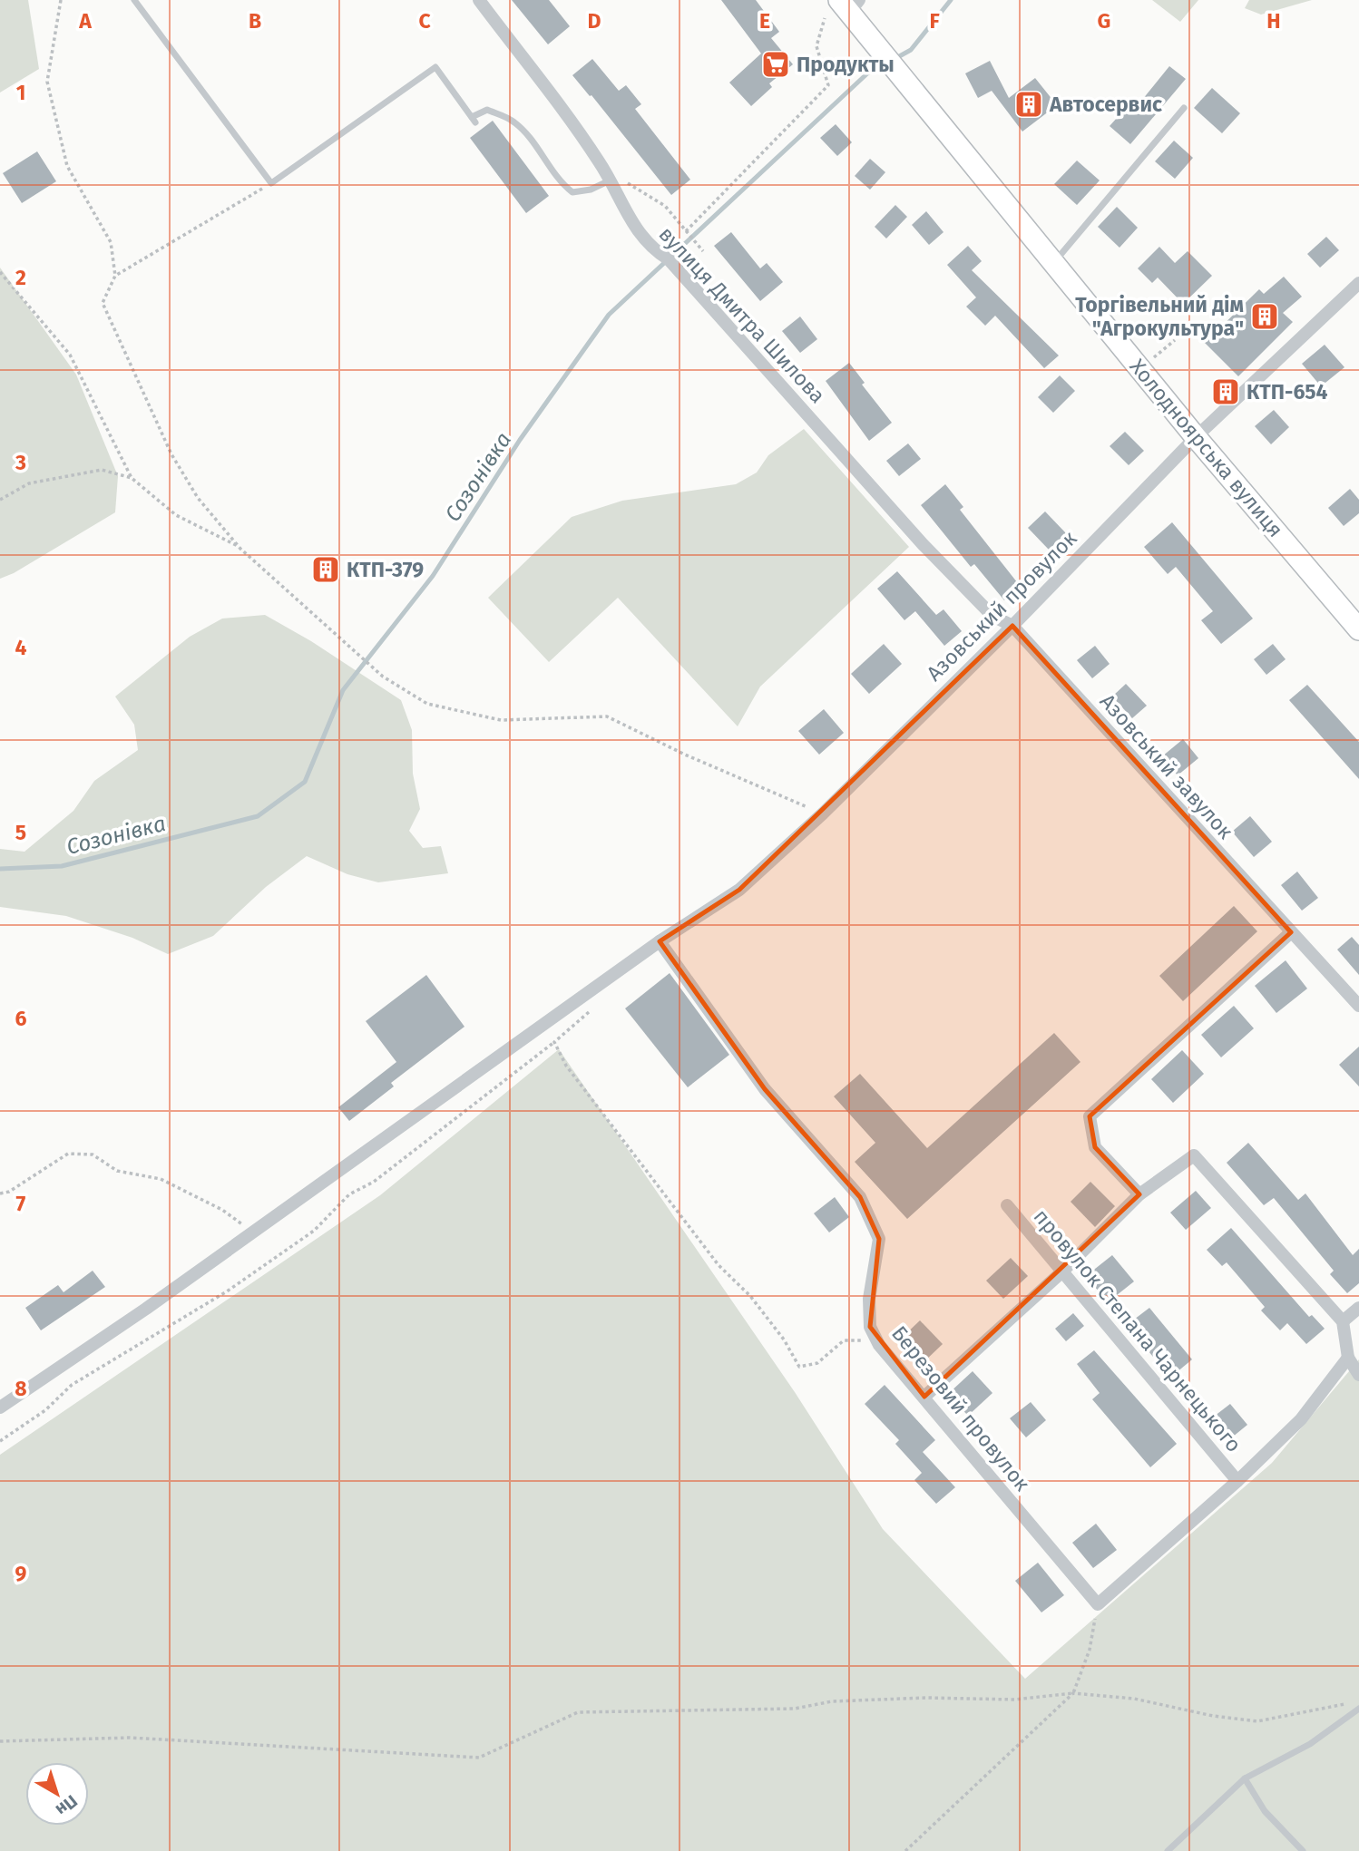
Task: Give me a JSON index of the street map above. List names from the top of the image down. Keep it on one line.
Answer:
{"streets":{"main road":["Холодноярська вулиця"],"street":["вулиця Дмитра Шилова","Азовський провулок","Азовський завулок","провулок Степана Чарнецького","Березовий провулок"]},"crossings":[["вулиця Дмитра Шилова","Азовський провулок"],["вулиця Дмитра Шилова","Азовський завулок"],["Холодноярська вулиця","Азовський провулок"],["Азовський провулок","Азовський завулок"],["Азовський провулок","Березовий провулок"]],"water":["Созонівка"],"places":{"supermarket":["Продукты"],"building":["Автосервис","Торгівельний дім \"Агрокультура\"","КТП-654","КТП-379"]},"north":"bottom right","grid":{"columns":["A","B","C","D","E","F","G","H"],"rows":["1","2","3","4","5","6","7","8","9"]}}
